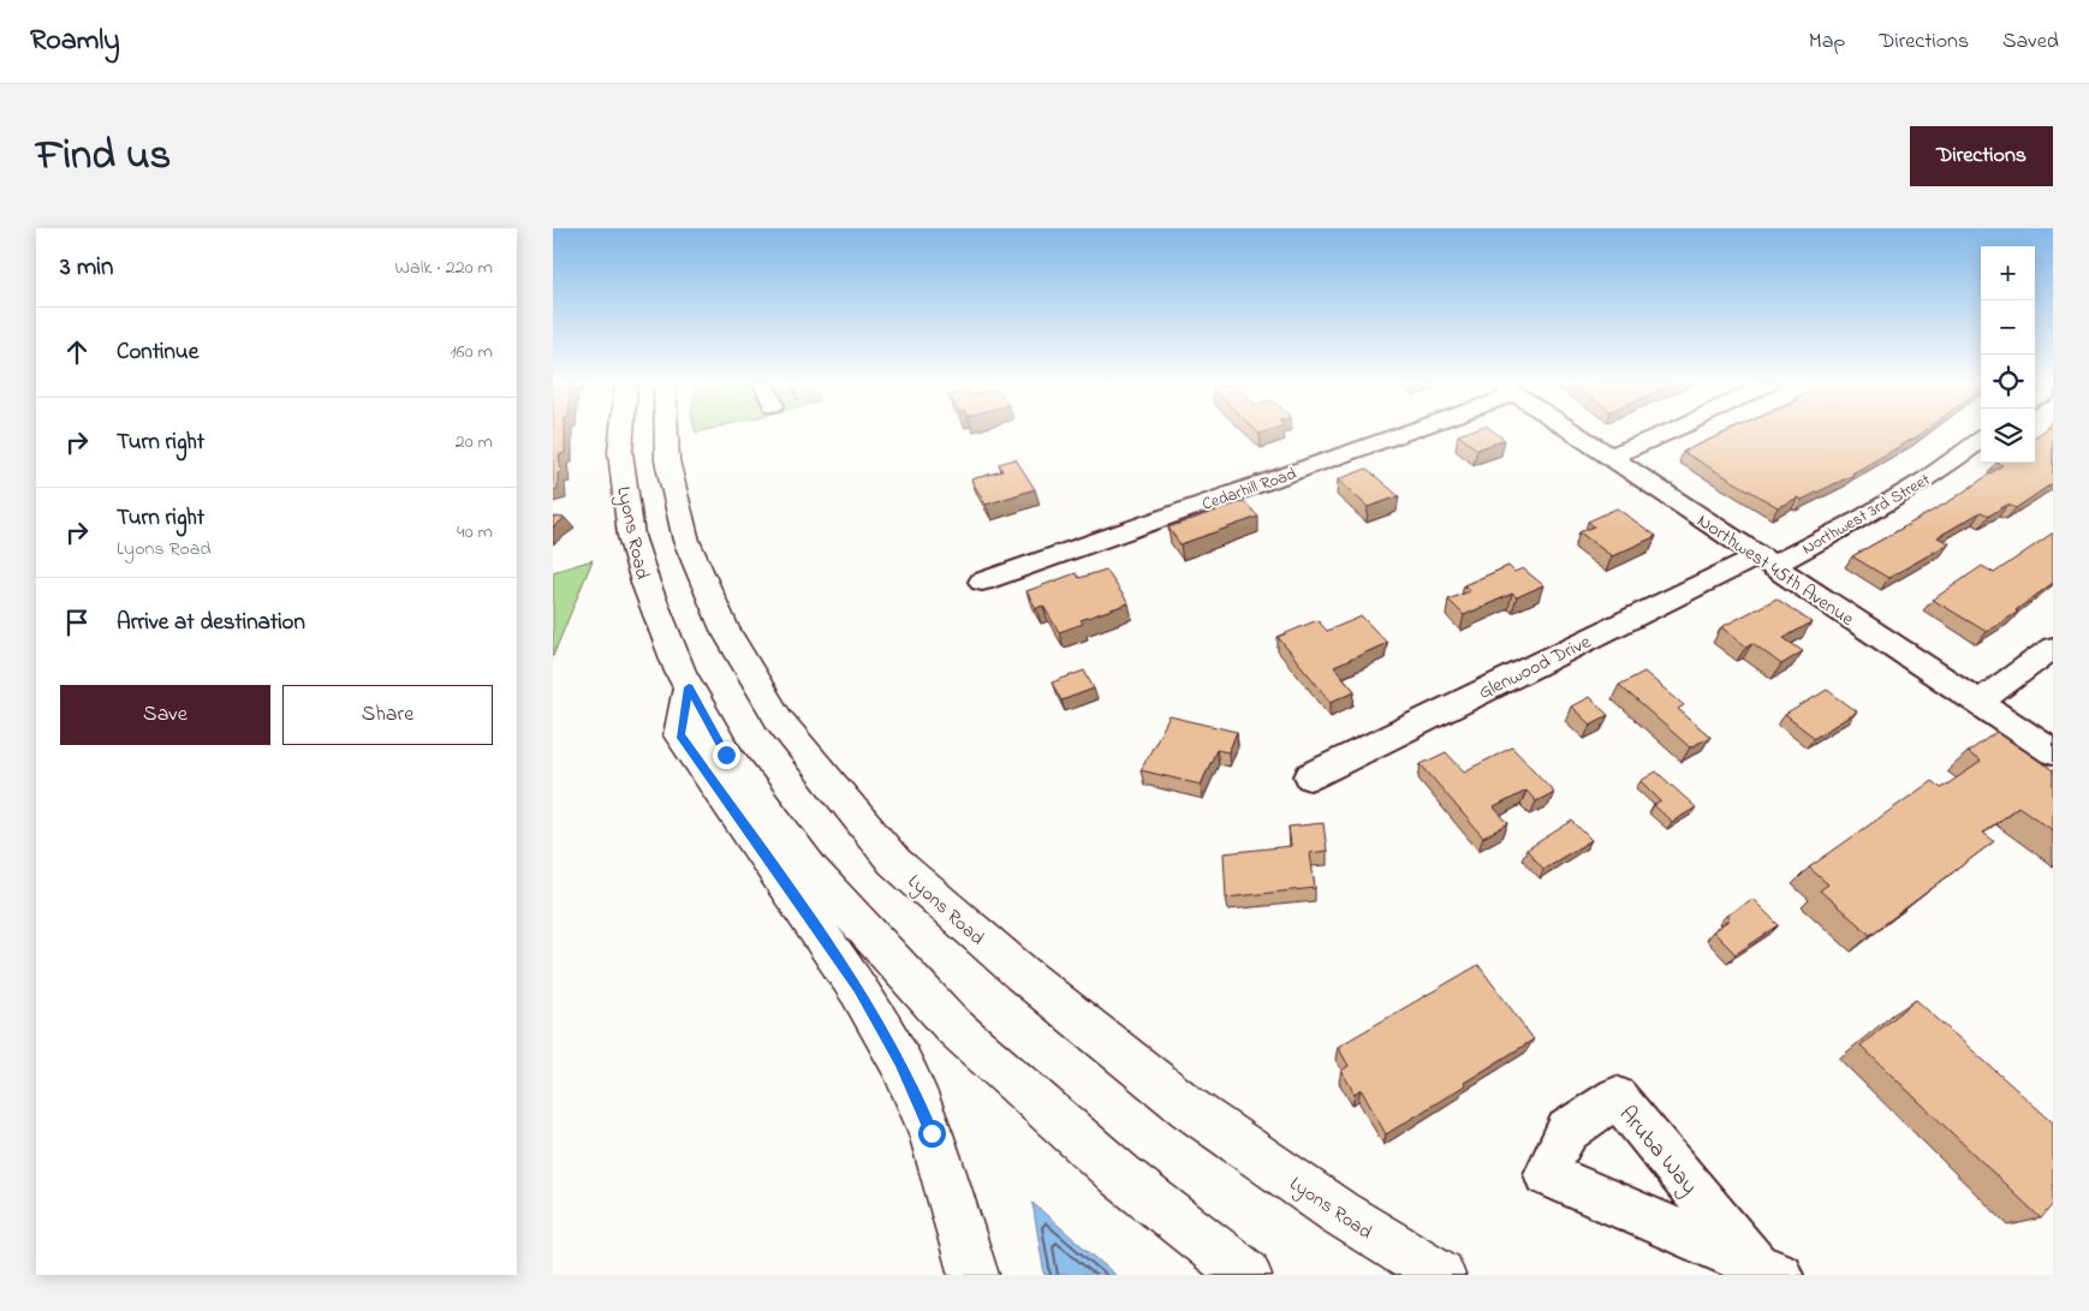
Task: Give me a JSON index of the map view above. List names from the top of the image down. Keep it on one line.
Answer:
{"streets":{"main road":["Lyons Road"],"street":["Cedarhill Road","Northwest 3rd Street","Northwest 45th Avenue","Glenwood Drive"]},"crossings":[["Northwest 3rd Street","Northwest 45th Avenue"],["Northwest 3rd Street","Glenwood Drive"],["Northwest 45th Avenue","Glenwood Drive"]],"page":{"header":"Roamly","nav":["Map","Directions","Saved"],"title":"Find us","buttons":["Directions",["Save","Share"]],"heading":["3 min","Walk · 220 m"],"map_buttons":["+","−"],"list":[["Continue","160 m"],["Turn right","20 m"],["Turn right","Lyons Road","40 m"],"Arrive at destination"]}}
